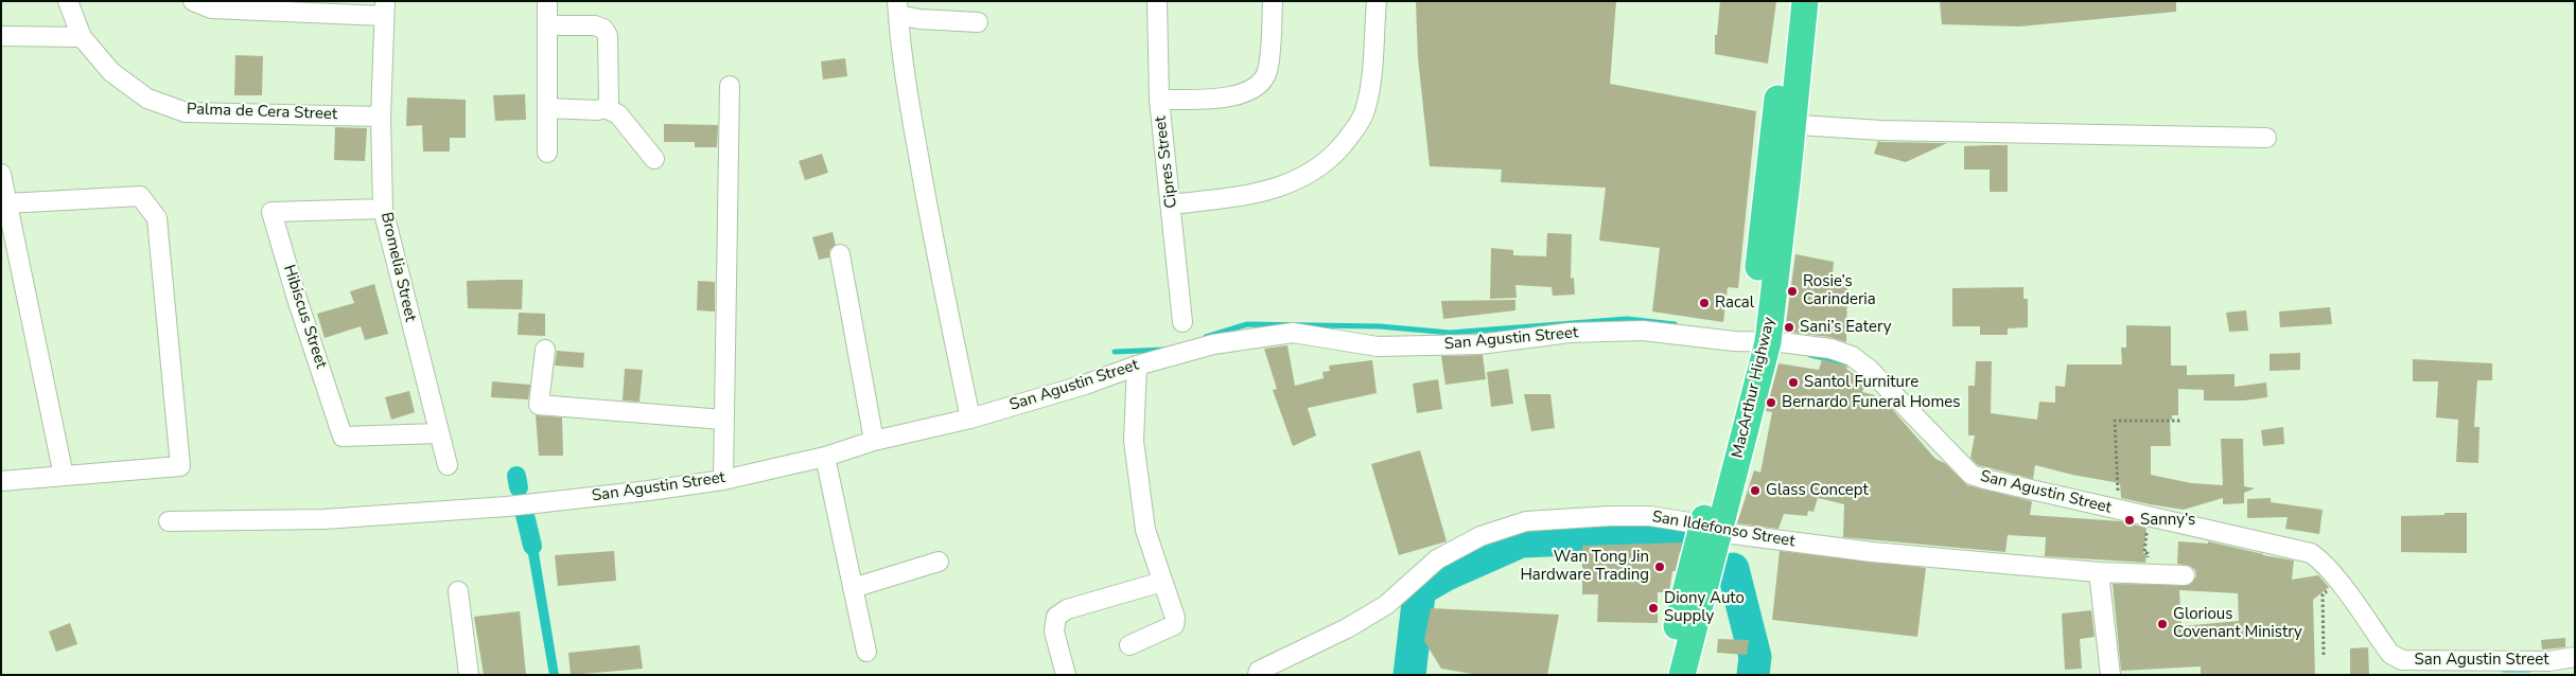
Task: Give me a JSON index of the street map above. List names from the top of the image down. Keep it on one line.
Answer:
{"streets":{"highway":["MacArthur Highway"],"street":["Palma de Cera Street","Cipres Street","Bromelia Street","Hibiscus Street","San Agustin Street","San Ildefonso Street"]},"crossings":[["Palma de Cera Street","Bromelia Street"],["Bromelia Street","Hibiscus Street"],["San Agustin Street","MacArthur Highway"],["MacArthur Highway","San Ildefonso Street"]],"places":["Rosie’s Carinderia","Racal","Sani’s Eatery","Santol Furniture","Bernardo Funeral Homes","Glass Concept","Sanny’s","Wan Tong Jin Hardware Trading","Diony Auto Supply","Glorious Covenant Ministry"]}
